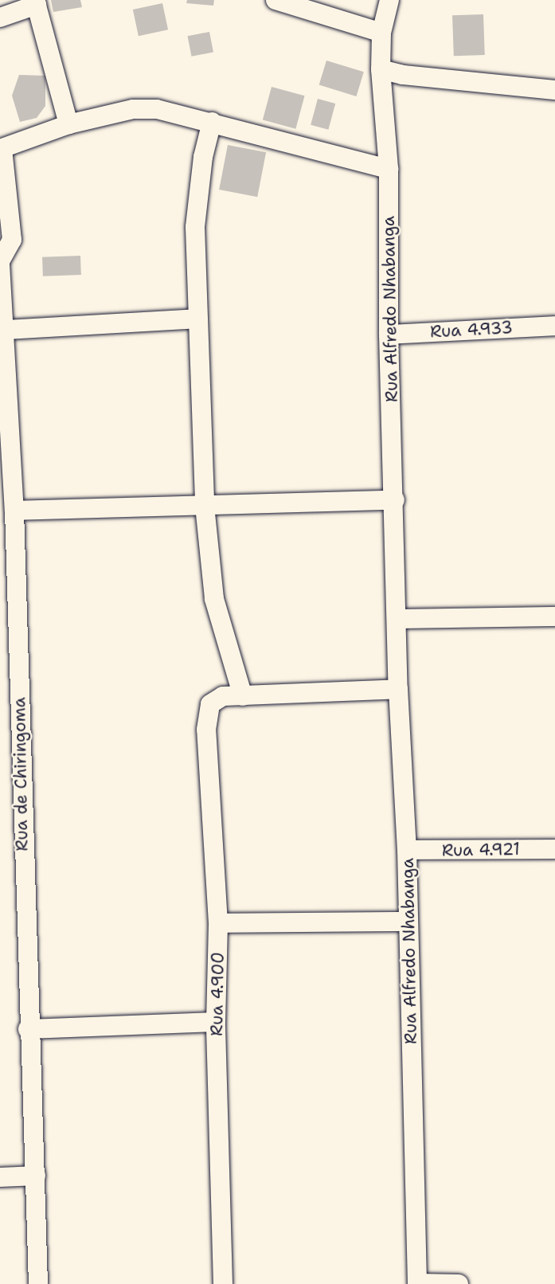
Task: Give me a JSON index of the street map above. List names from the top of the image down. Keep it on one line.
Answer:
{"streets":{"street":["Rua Alfredo Nhabanga","Rua 4.933","Rua de Chiringoma","Rua 4.921","Rua 4.900"]},"crossings":[["Rua Alfredo Nhabanga","Rua 4.933"],["Rua Alfredo Nhabanga","Rua 4.921"]]}
